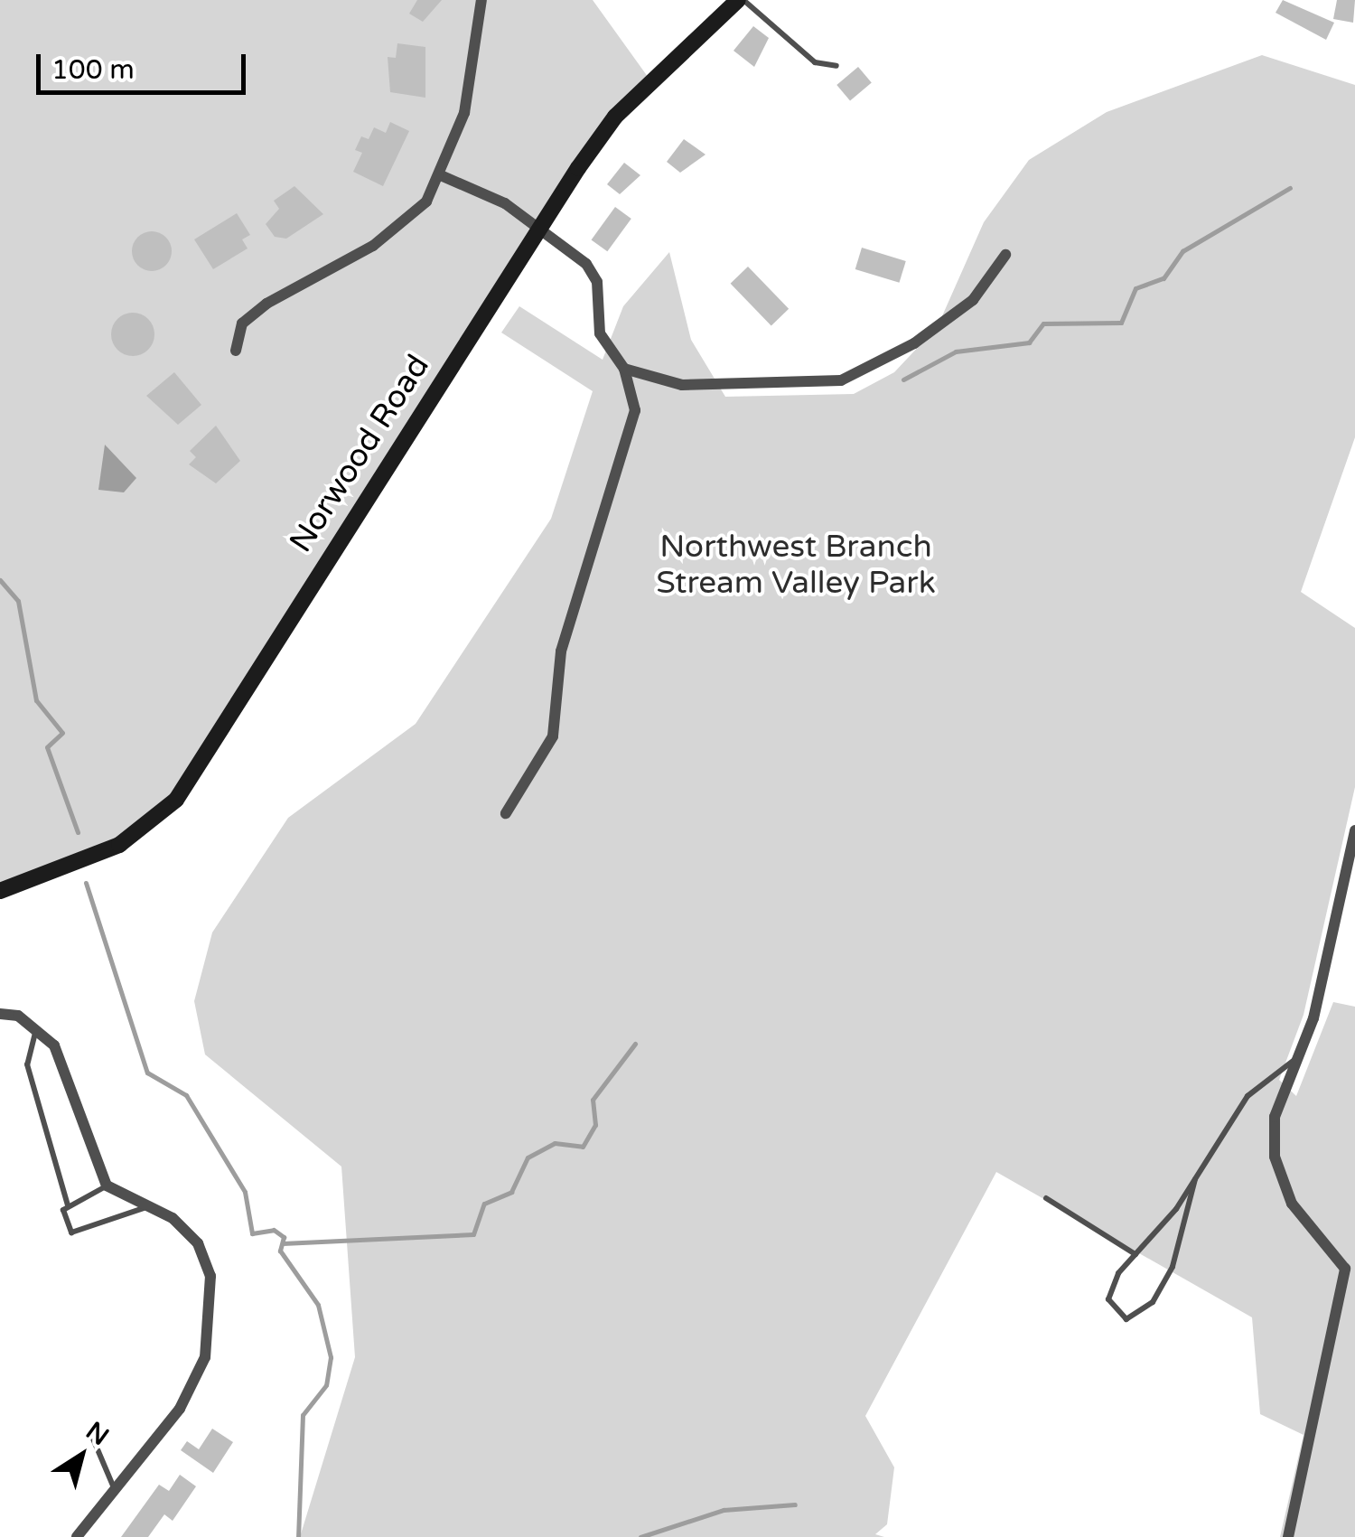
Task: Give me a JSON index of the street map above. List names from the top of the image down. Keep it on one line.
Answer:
{"streets":{"street":["Norwood Road"]},"parks":["Northwest Branch Stream Valley Park"],"scale_bar":"100 m","north":"top right"}
